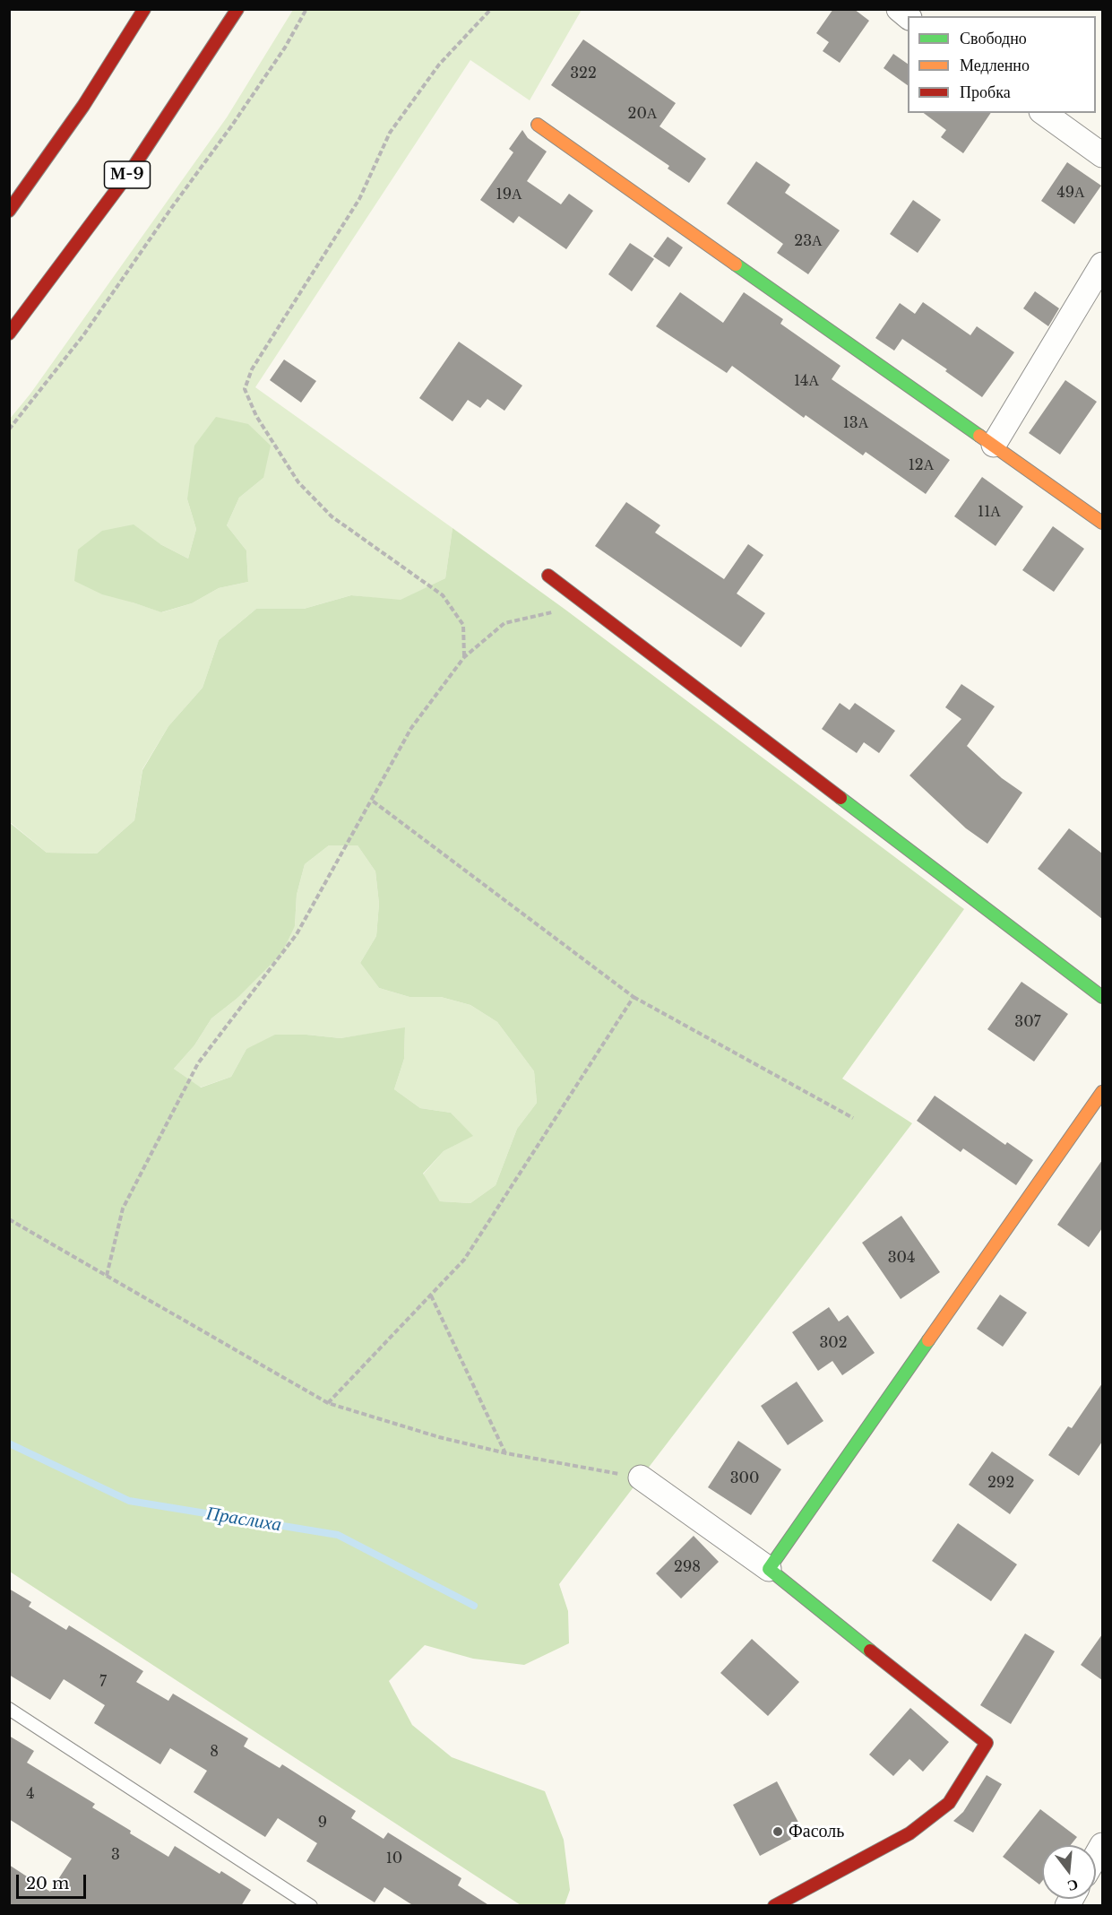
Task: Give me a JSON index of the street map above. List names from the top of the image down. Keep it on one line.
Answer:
{"streets":{"main road":["М-9"]},"water":["Праслиха"],"places":["Фасоль"],"house_numbers":["322","20А","49А","19А","23А","14А","13А","12А","11А","307","304","302","300","292","298","7","8","4","9","3","10"],"legend":["Свободно","Медленно","Пробка"],"scale_bar":"20 m","north":"bottom"}
